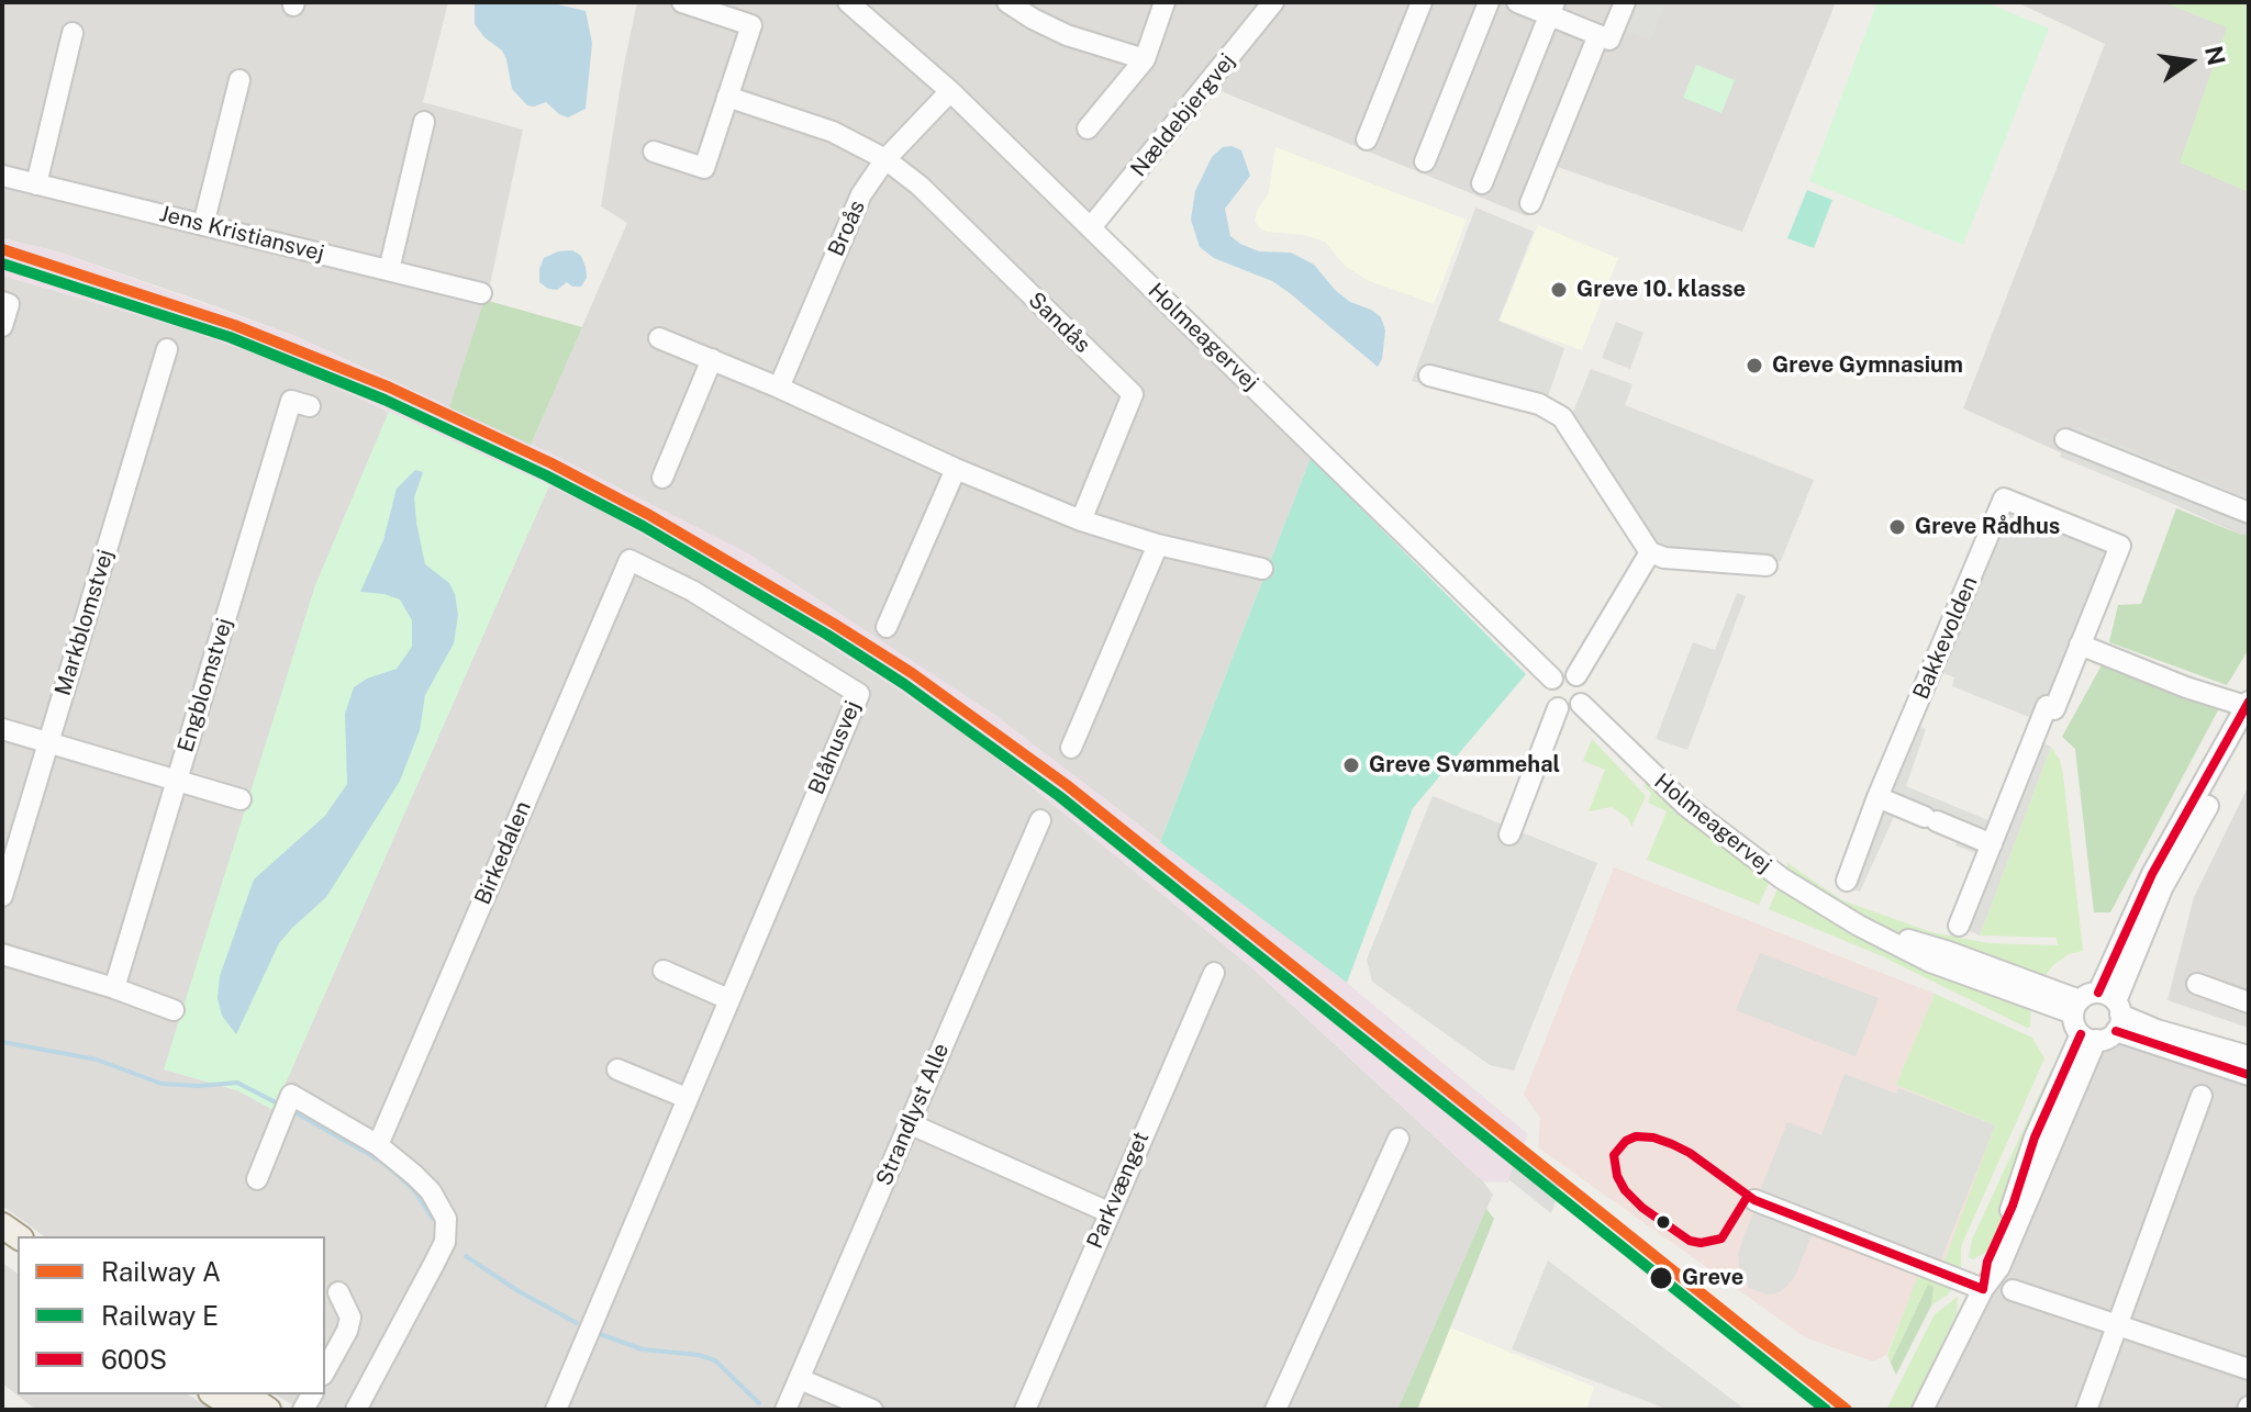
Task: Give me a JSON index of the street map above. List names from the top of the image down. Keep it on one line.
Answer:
{"streets":{"street":["Nældebjergvej","Broås","Jens Kristiansvej","Sandås","Holmeagervej","Markblomstvej","Bakkevolden","Engblomstvej","Blåhusvej","Birkedalen","Strandlyst Alle","Parkvænget"]},"crossings":[["Nældebjergvej","Holmeagervej"],["Broås","Sandås"],["Broås","Holmeagervej"],["Blåhusvej","Birkedalen"]],"places":["Greve 10. klasse","Greve Gymnasium","Greve Rådhus","Greve Svømmehal","Greve"],"lines":["rail line A","rail line E","transit line 600S"],"legend":["Railway A","Railway E","600S"],"north":"right"}
